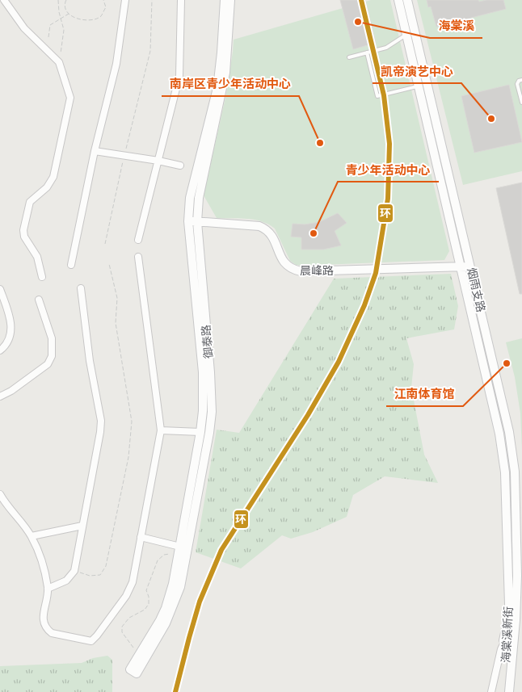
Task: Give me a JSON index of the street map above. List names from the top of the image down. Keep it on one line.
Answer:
{"streets":{"street":["晨峰路","烟雨支路","御泰路","海棠溪新街"]},"crossings":[["晨峰路","烟雨支路"],["晨峰路","御泰路"],["烟雨支路","海棠溪新街"]],"places":["海棠溪","凯帝演艺中心","南岸区青少年活动中心","青少年活动中心","江南体育馆"],"lines":["transit line 环"]}
